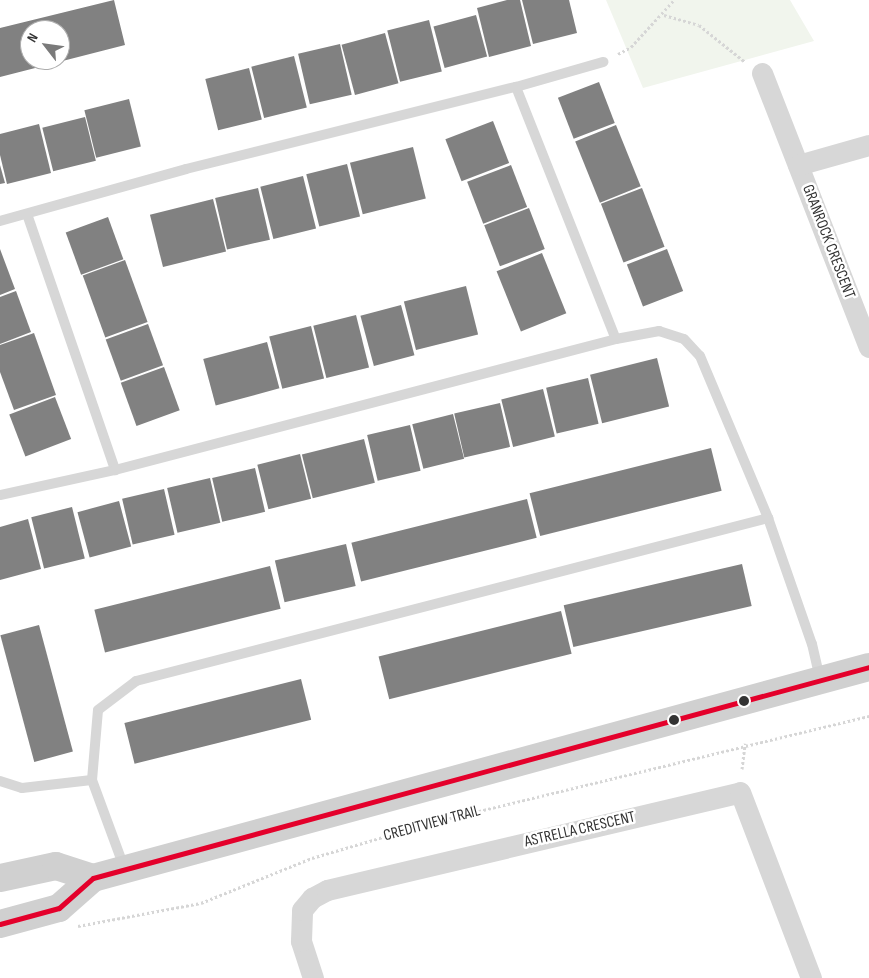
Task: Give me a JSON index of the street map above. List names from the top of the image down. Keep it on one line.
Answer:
{"streets":{"street":["GRANROCK CRESCENT","ASTRELLA CRESCENT"],"path":["CREDITVIEW TRAIL"]},"north":"top left"}
